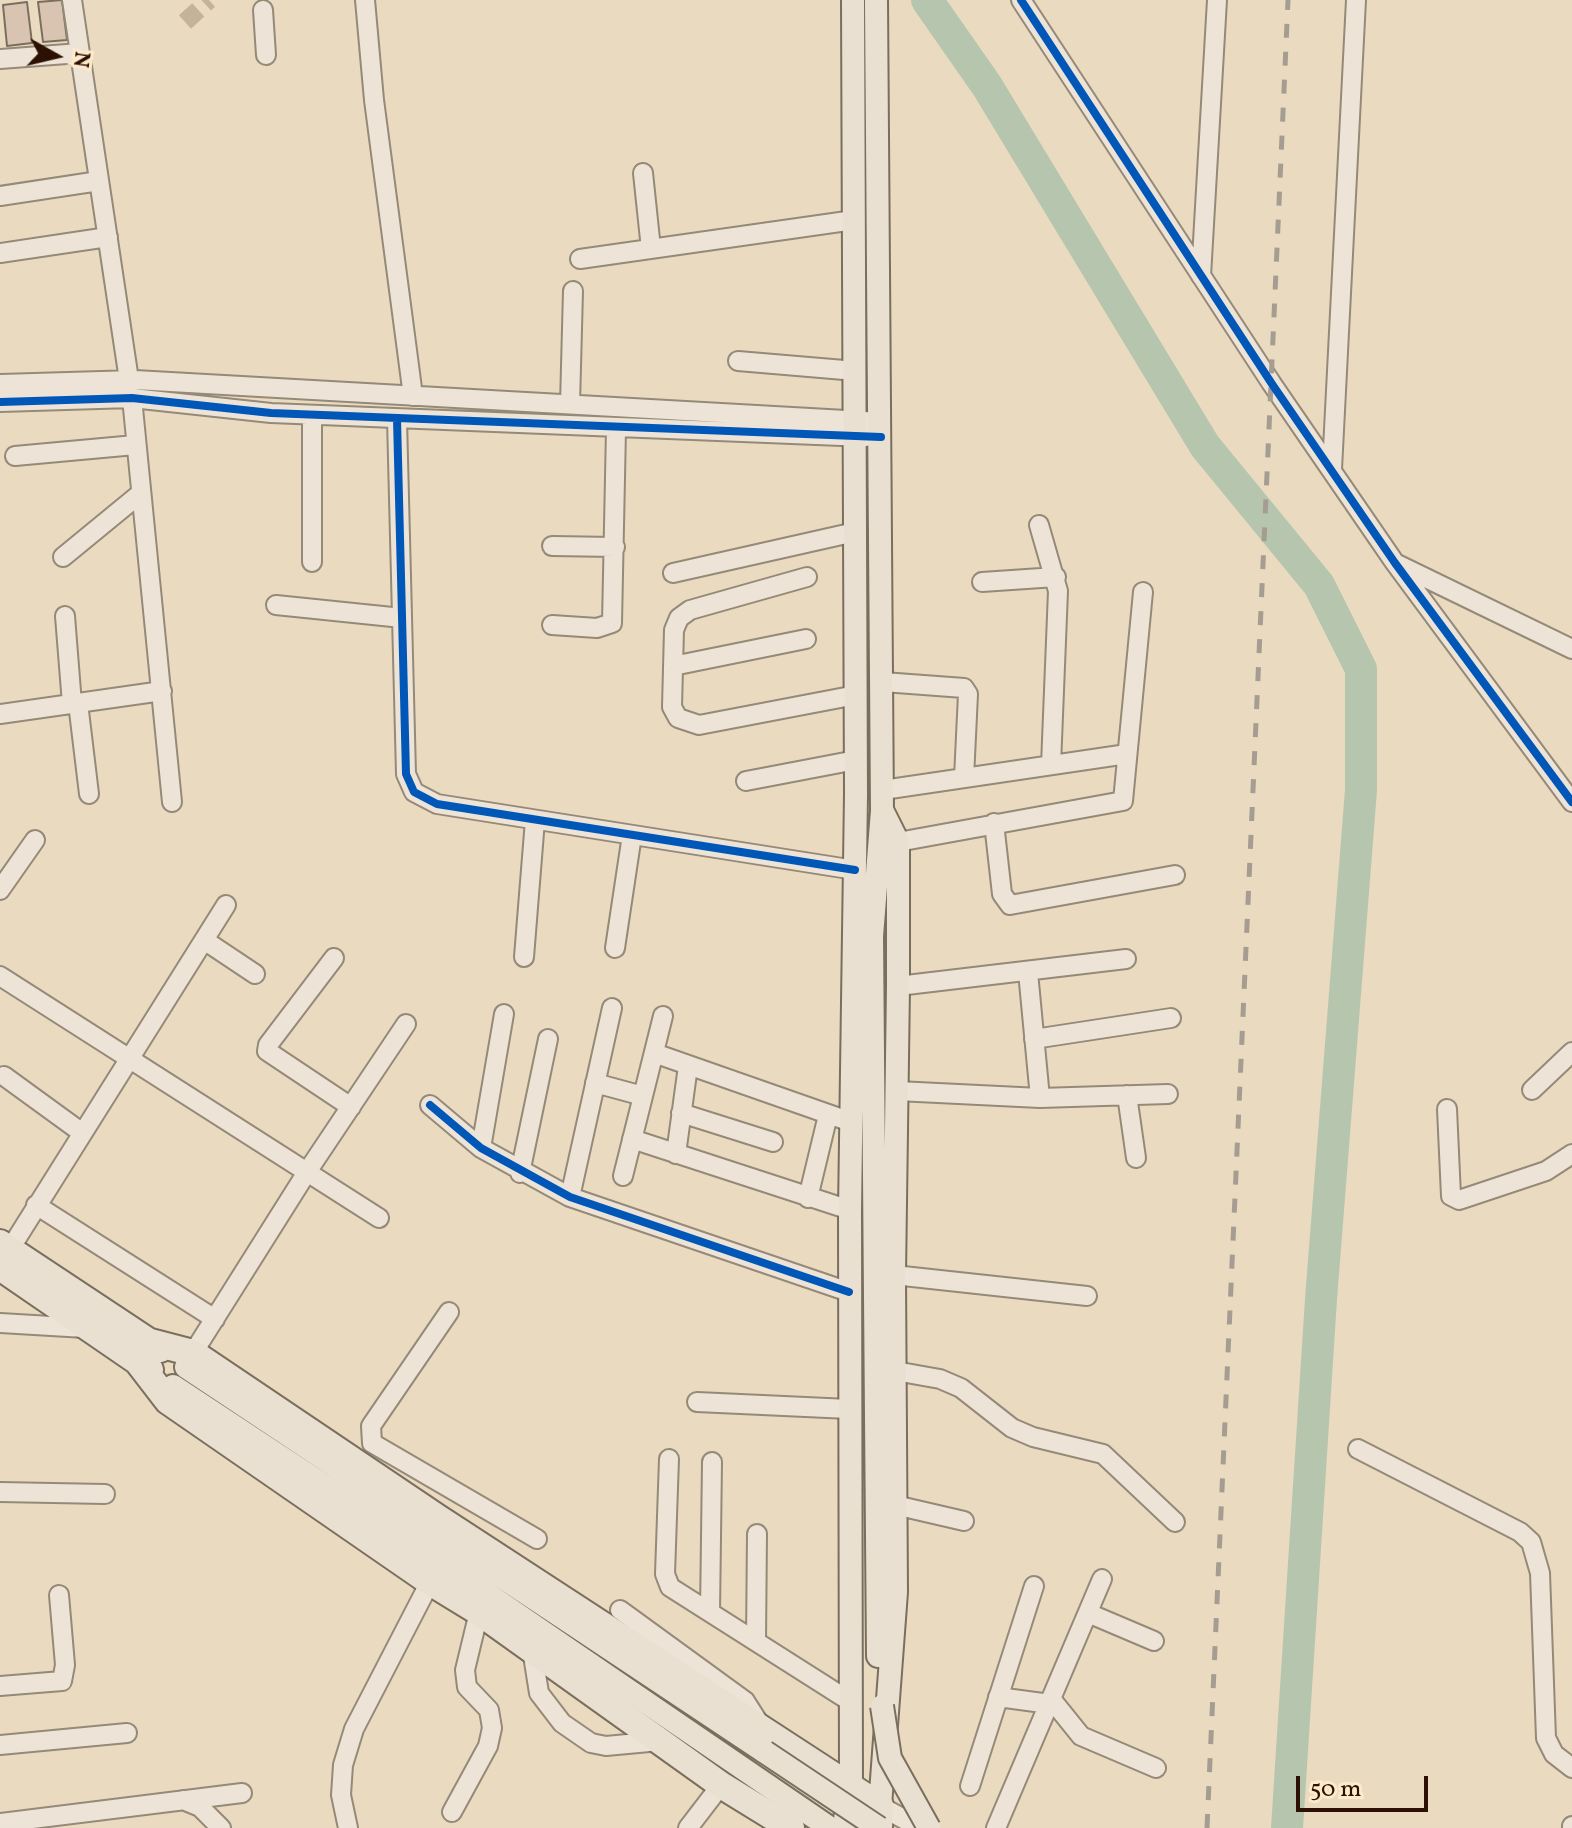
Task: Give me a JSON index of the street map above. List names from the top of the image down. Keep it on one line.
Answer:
{"scale_bar":"50 m","north":"right"}
